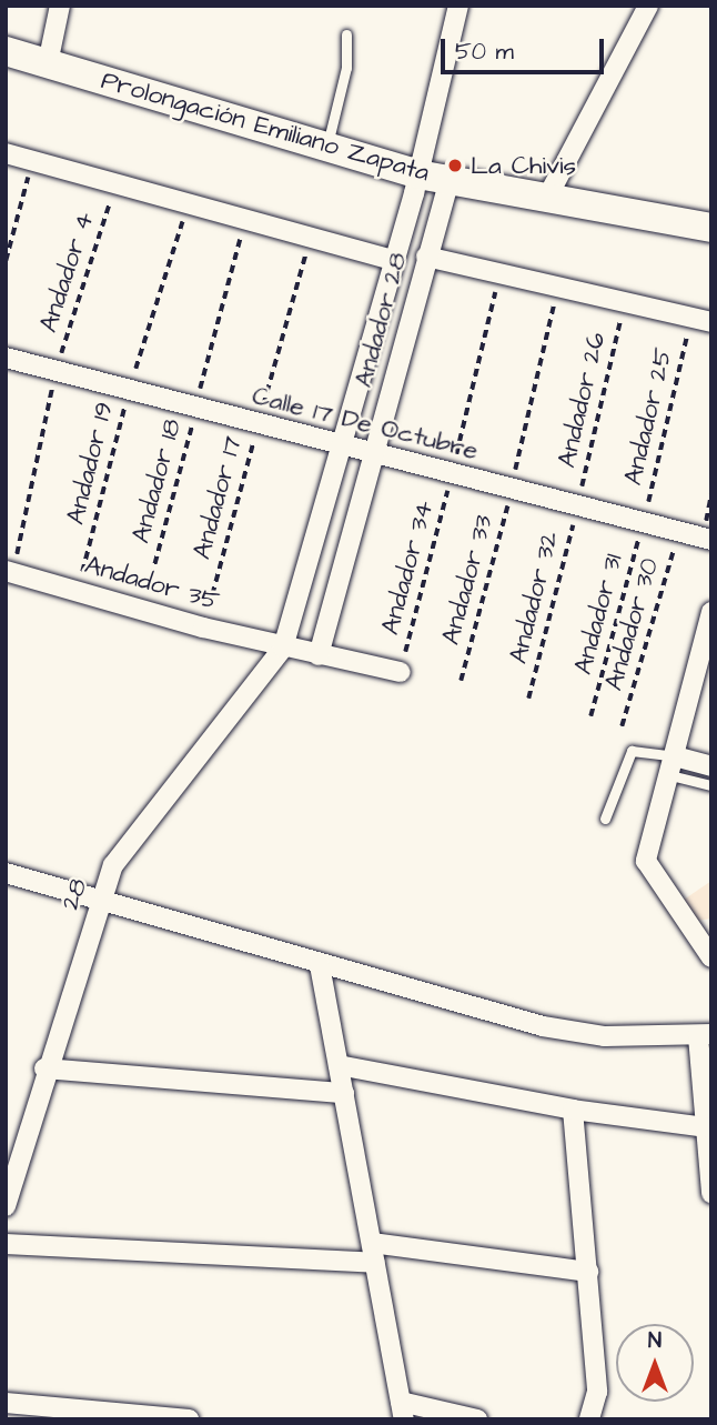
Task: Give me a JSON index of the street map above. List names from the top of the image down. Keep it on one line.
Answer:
{"streets":{"main road":["Prolongación Emiliano Zapata"],"street":["Andador 28","Calle 17 De Octubre","Andador 35","28"],"path":["Andador 4","Andador 26","Andador 25","Andador 19","Andador 18","Andador 17","Andador 34","Andador 33","Andador 32","Andador 31","Andador 30"]},"crossings":[["Prolongación Emiliano Zapata","Andador 28"],["Andador 4","Calle 17 De Octubre"],["Andador 4","Andador 35"],["Andador 28","Calle 17 De Octubre"],["Andador 28","Andador 35"],["Andador 28","28"],["Andador 26","Calle 17 De Octubre"],["Andador 26","Andador 32"],["Andador 25","Calle 17 De Octubre"],["Andador 25","Andador 31"],["Calle 17 De Octubre","Andador 19"],["Calle 17 De Octubre","Andador 18"],["Calle 17 De Octubre","Andador 17"],["Calle 17 De Octubre","Andador 34"],["Calle 17 De Octubre","Andador 33"],["Calle 17 De Octubre","Andador 32"],["Calle 17 De Octubre","Andador 31"],["Calle 17 De Octubre","Andador 30"],["Andador 19","Andador 35"],["Andador 18","Andador 35"],["Andador 17","Andador 35"],["Andador 34","Andador 35"],["Andador 35","28"]],"places":["La Chivis"],"scale_bar":"50 m","north":"top"}
